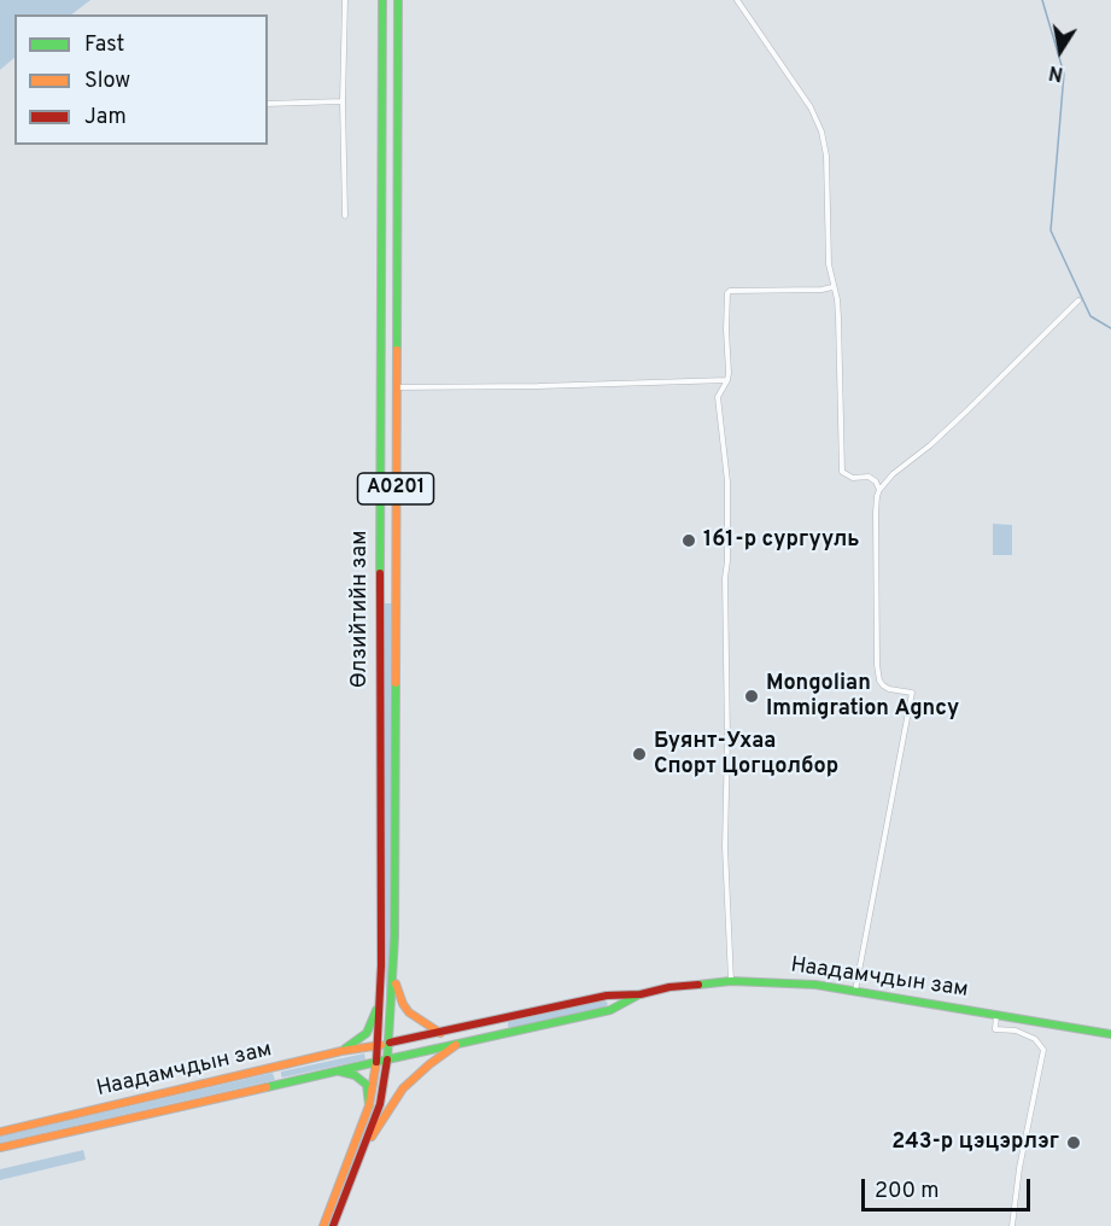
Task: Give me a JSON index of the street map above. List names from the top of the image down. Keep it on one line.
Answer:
{"streets":{"main road":["A0201","Өлзийтийн зам","Наадамчдын зам"]},"crossings":[["Өлзийтийн зам","Наадамчдын зам"]],"places":["161-р сургууль","Mongolian Immigration Agncy","Буянт-Ухаа Спорт Цогцолбор","243-р цэцэрлэг"],"legend":["Fast","Slow","Jam"],"scale_bar":"200 m","north":"bottom"}
